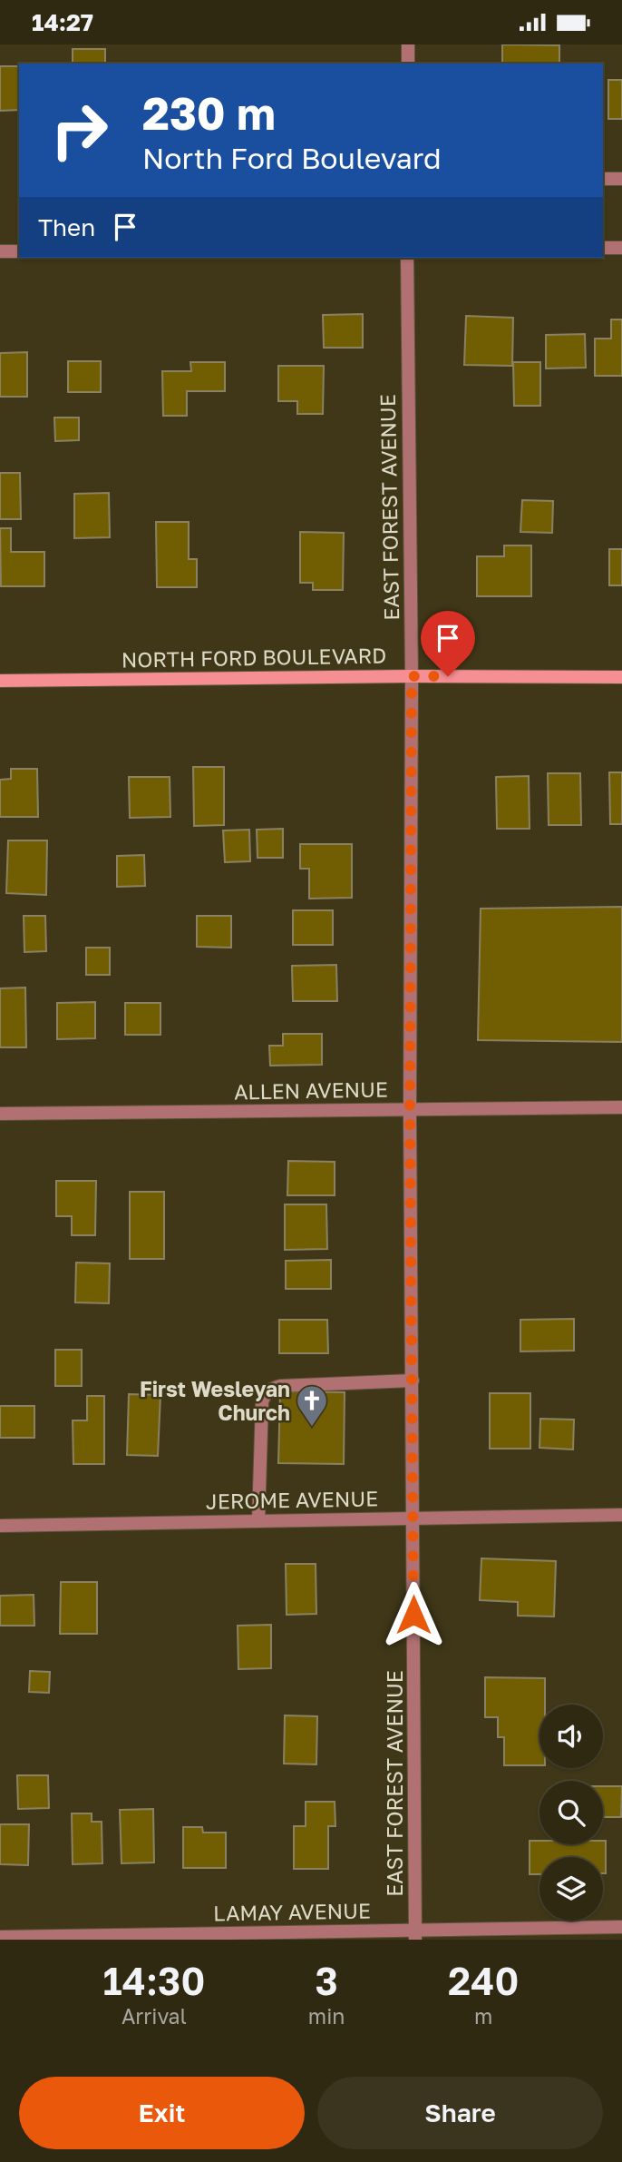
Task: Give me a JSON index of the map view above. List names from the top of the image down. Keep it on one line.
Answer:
{"streets":{"main road":["NORTH FORD BOULEVARD"],"street":["EAST FOREST AVENUE","ALLEN AVENUE","JEROME AVENUE","LAMAY AVENUE"]},"crossings":[["EAST FOREST AVENUE","NORTH FORD BOULEVARD"],["EAST FOREST AVENUE","ALLEN AVENUE"],["EAST FOREST AVENUE","JEROME AVENUE"],["EAST FOREST AVENUE","LAMAY AVENUE"]],"places":{"church":["First Wesleyan Church"]},"page":{"status":"14:27","turn":["230 m","North Ford Boulevard"],"then":"Then","eta":["14:30","Arrival","3","min","240","m"],"buttons":["Exit","Share"]}}
